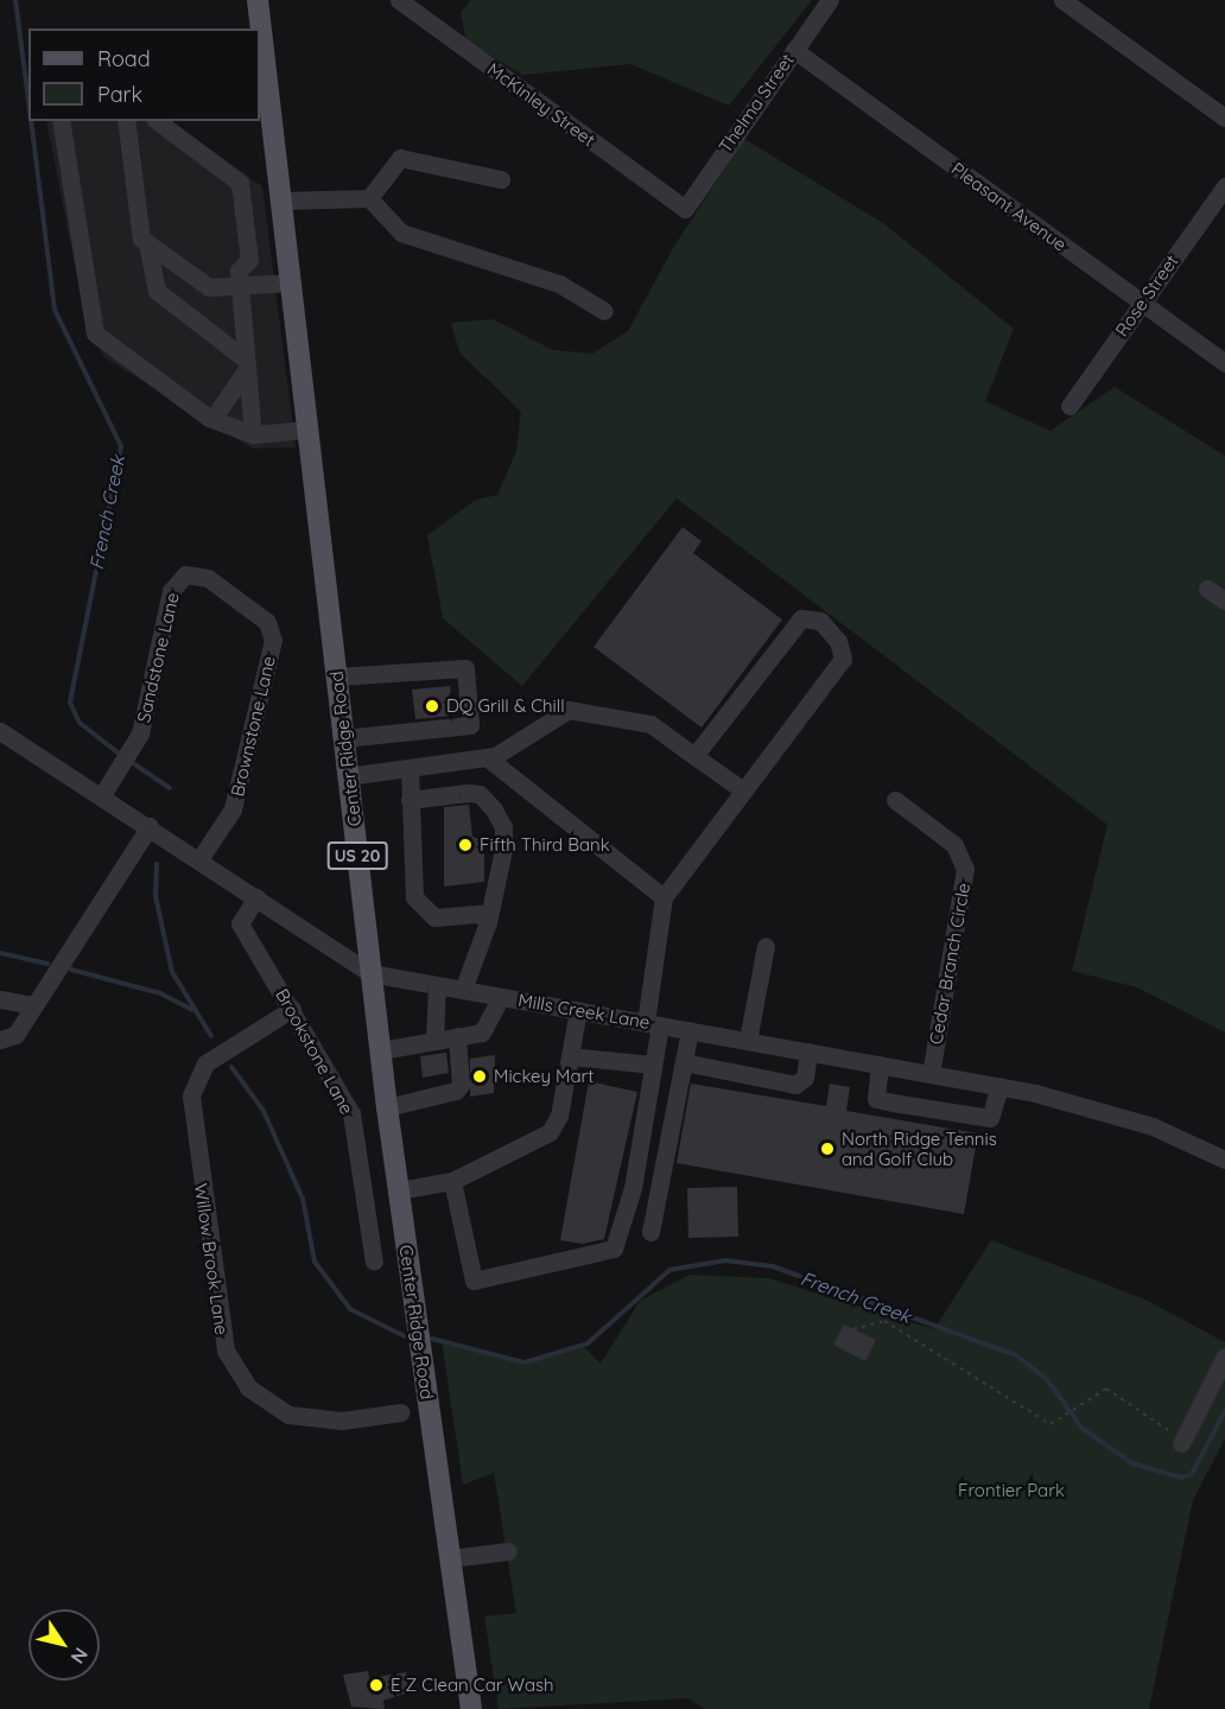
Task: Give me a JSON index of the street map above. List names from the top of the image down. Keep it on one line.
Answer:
{"streets":{"main road":["Center Ridge Road","US 20"],"street":["Thelma Street","McKinley Street","Pleasant Avenue","Rose Street","Sandstone Lane","Brownstone Lane","Cedar Branch Circle","Mills Creek Lane","Brookstone Lane","Willow Brook Lane"]},"crossings":[["Thelma Street","McKinley Street"],["Thelma Street","Pleasant Avenue"],["Pleasant Avenue","Rose Street"],["Sandstone Lane","Brownstone Lane"],["Sandstone Lane","Mills Creek Lane"],["Brownstone Lane","Mills Creek Lane"],["Center Ridge Road","Mills Creek Lane"],["Cedar Branch Circle","Mills Creek Lane"],["Mills Creek Lane","Brookstone Lane"],["Brookstone Lane","Willow Brook Lane"]],"water":["French Creek"],"parks":["Frontier Park"],"places":["DQ Grill & Chill","Fifth Third Bank","Mickey Mart","North Ridge Tennis and Golf Club","E Z Clean Car Wash"],"legend":["Road","Park"],"north":"bottom right"}
